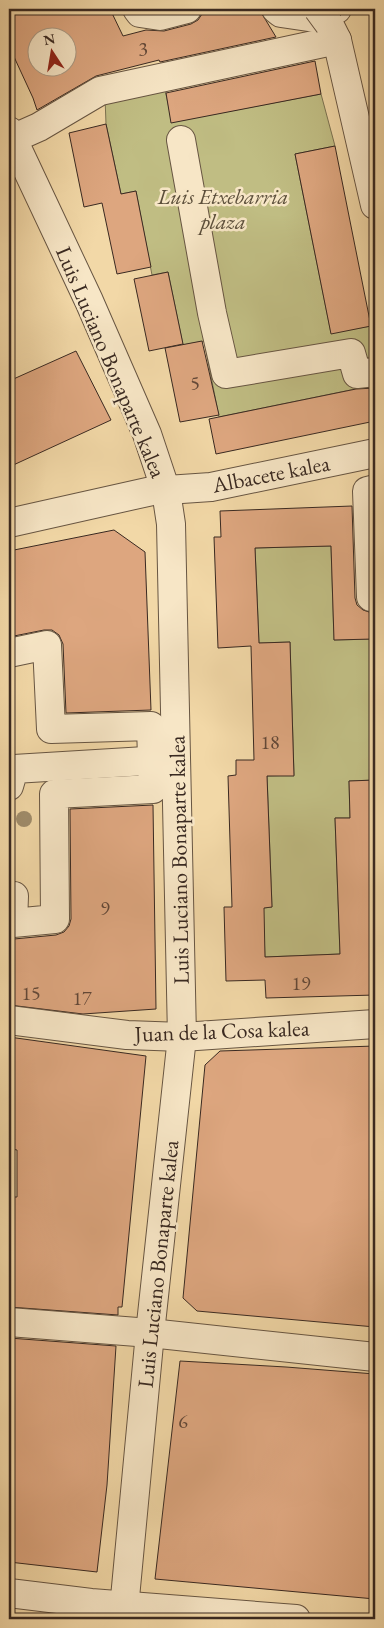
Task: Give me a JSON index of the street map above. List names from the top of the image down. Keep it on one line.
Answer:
{"streets":{"street":["Luis Luciano Bonaparte kalea","Albacete kalea","Juan de la Cosa kalea"]},"crossings":[["Luis Luciano Bonaparte kalea","Albacete kalea"],["Luis Luciano Bonaparte kalea","Juan de la Cosa kalea"]],"parks":["Luis Etxebarria plaza"],"house_numbers":["3","5","18","9","19","15","17","6"],"north":"top"}
